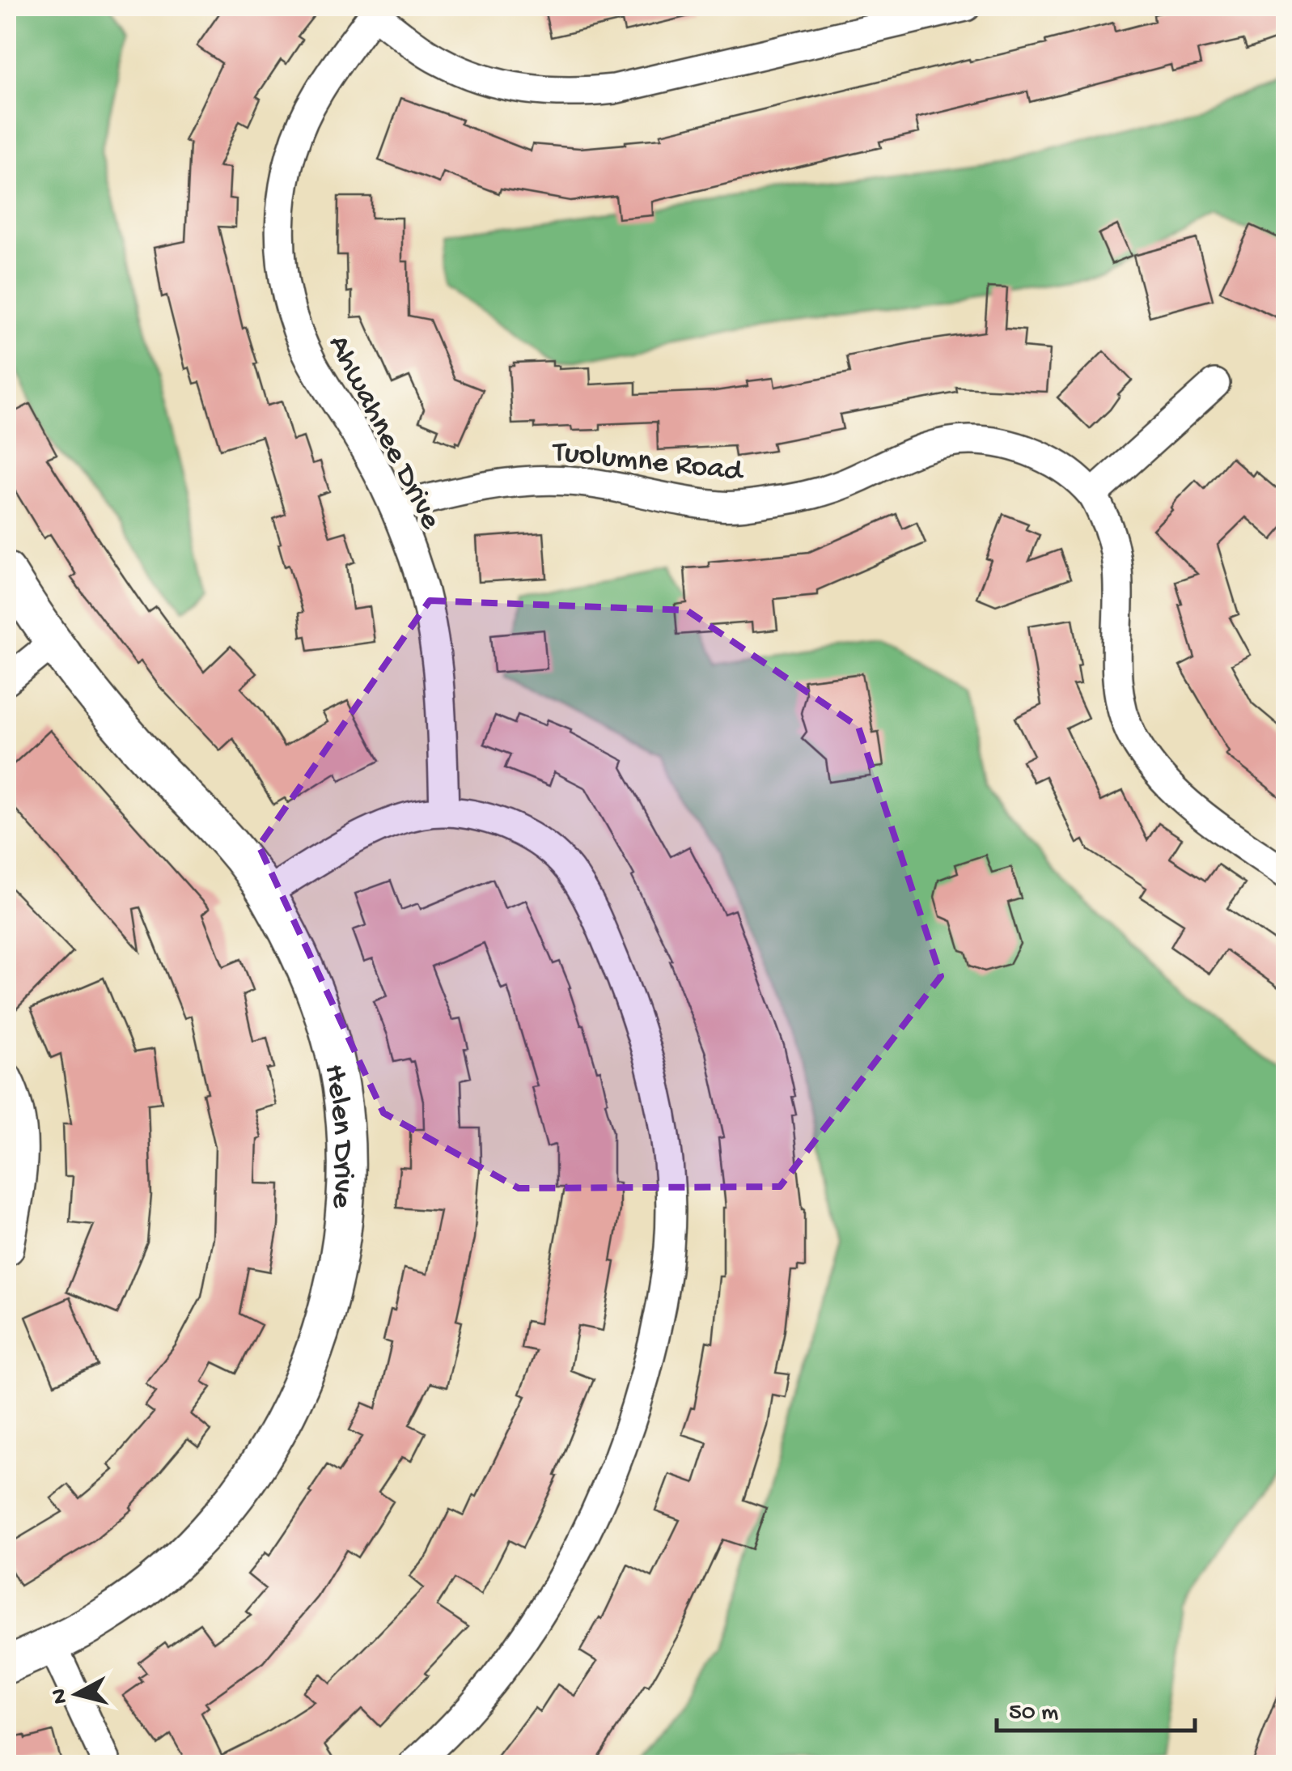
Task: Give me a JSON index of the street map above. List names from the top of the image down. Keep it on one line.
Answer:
{"streets":{"street":["Ahwahnee Drive","Tuolumne Road","Helen Drive"]},"crossings":[["Ahwahnee Drive","Tuolumne Road"]],"scale_bar":"50 m","north":"left"}
